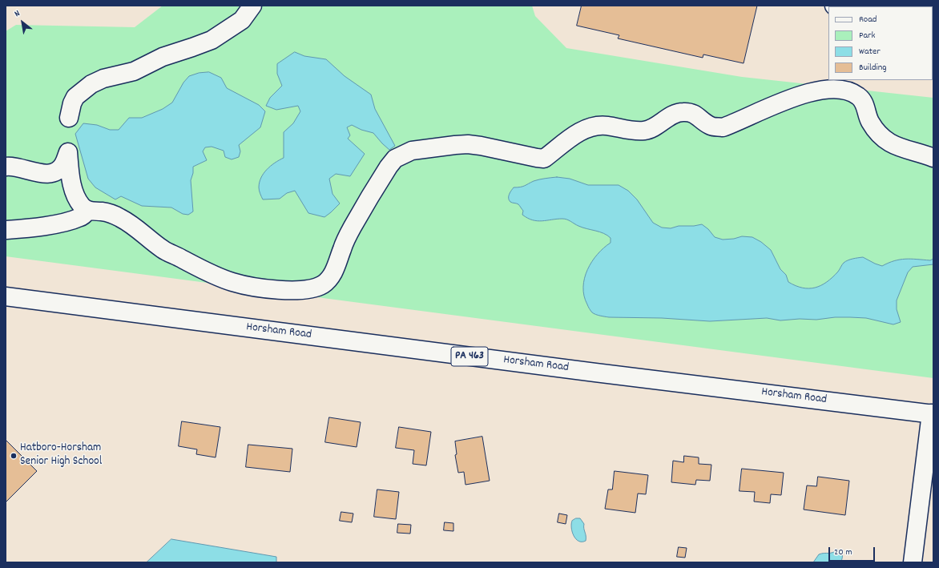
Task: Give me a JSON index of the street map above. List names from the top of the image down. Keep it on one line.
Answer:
{"streets":{"main road":["Horsham Road","PA 463"]},"places":["Hatboro-Horsham Senior High School"],"legend":["Road","Park","Water","Building"],"scale_bar":"20 m","north":"top left"}
